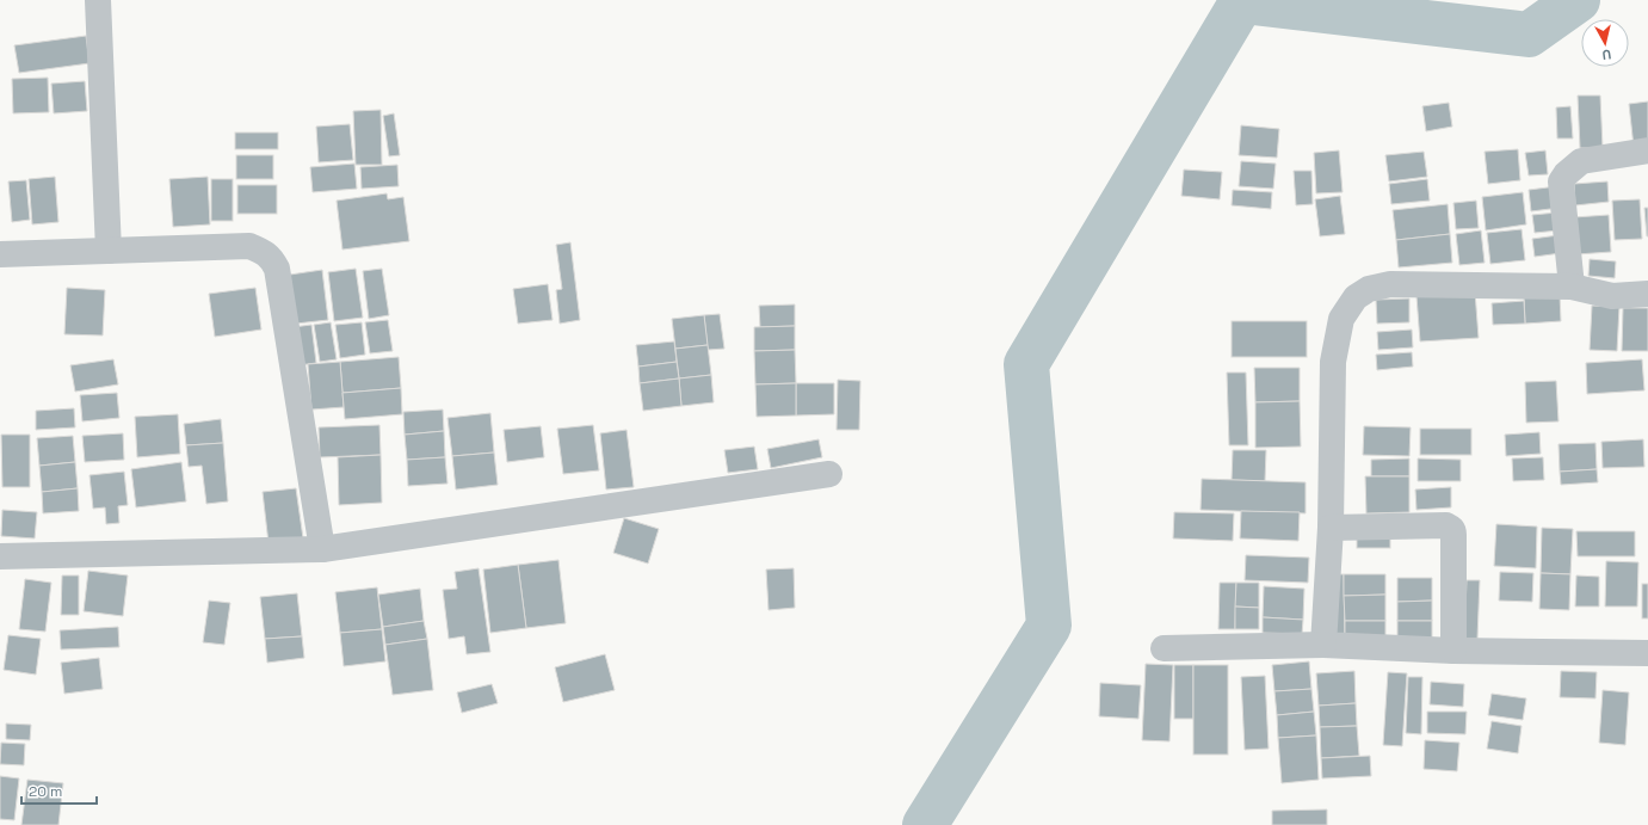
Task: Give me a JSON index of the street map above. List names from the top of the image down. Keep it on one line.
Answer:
{"scale_bar":"20 m","north":"bottom"}
